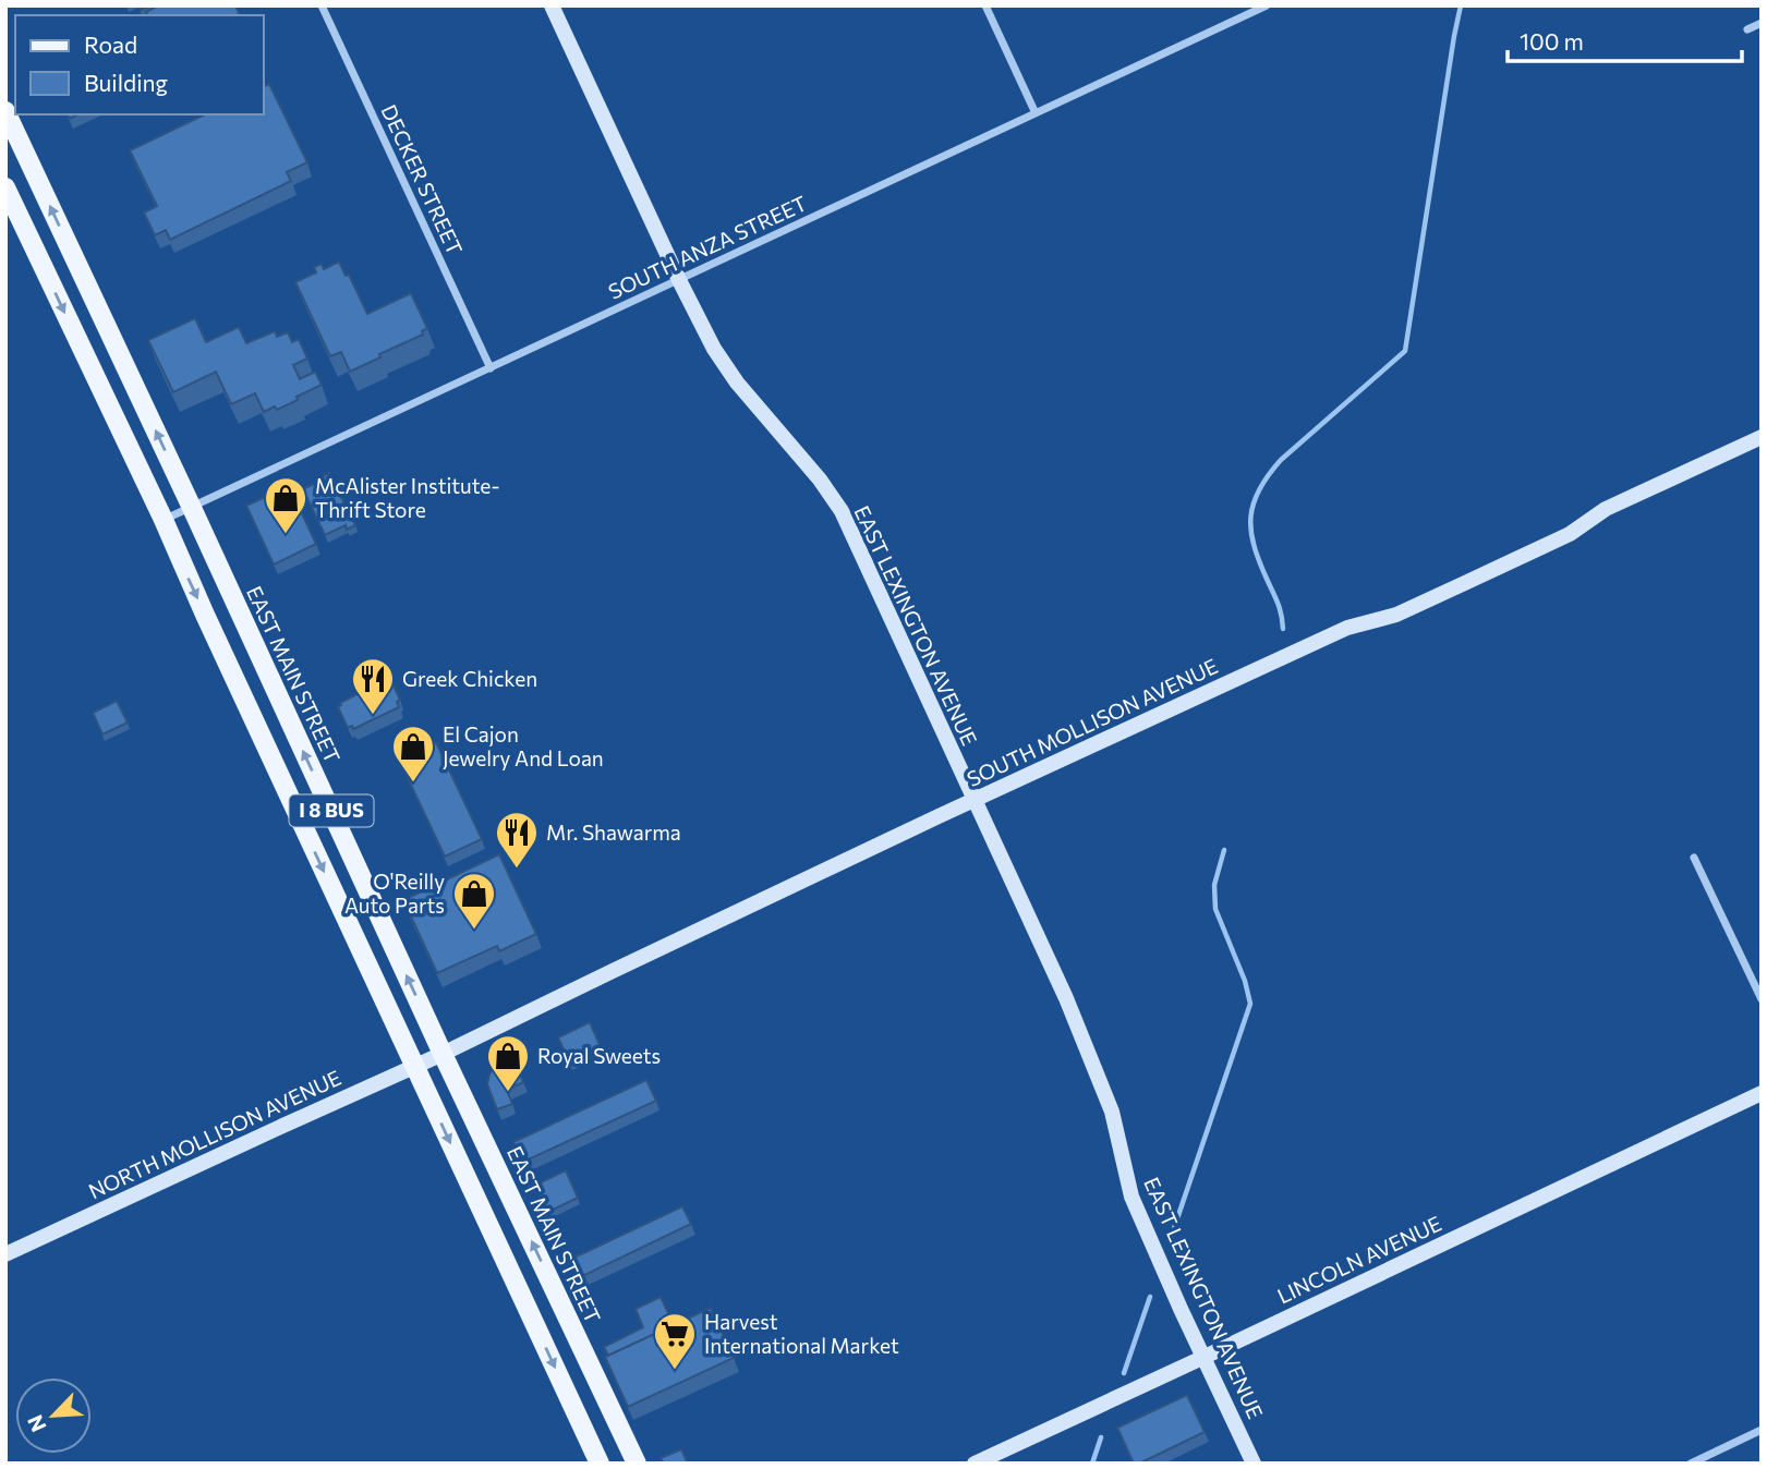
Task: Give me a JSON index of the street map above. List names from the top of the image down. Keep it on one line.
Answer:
{"streets":{"main road":["EAST MAIN STREET","I 8 BUS"],"street":["DECKER STREET","SOUTH ANZA STREET","EAST LEXINGTON AVENUE","SOUTH MOLLISON AVENUE","NORTH MOLLISON AVENUE","LINCOLN AVENUE"]},"crossings":[["DECKER STREET","SOUTH ANZA STREET"],["SOUTH ANZA STREET","EAST LEXINGTON AVENUE"],["SOUTH ANZA STREET","EAST MAIN STREET"],["SOUTH ANZA STREET","I 8 BUS"],["EAST LEXINGTON AVENUE","SOUTH MOLLISON AVENUE"],["EAST LEXINGTON AVENUE","LINCOLN AVENUE"],["EAST MAIN STREET","SOUTH MOLLISON AVENUE"],["EAST MAIN STREET","NORTH MOLLISON AVENUE"],["SOUTH MOLLISON AVENUE","NORTH MOLLISON AVENUE"],["I 8 BUS","NORTH MOLLISON AVENUE"]],"places":{"shop":["McAlister Institute- Thrift Store","El Cajon Jewelry And Loan","O'Reilly Auto Parts","Royal Sweets"],"restaurant":["Greek Chicken","Mr. Shawarma"],"supermarket":["Harvest International Market"]},"legend":["Road","Building"],"scale_bar":"100 m","north":"bottom left"}
